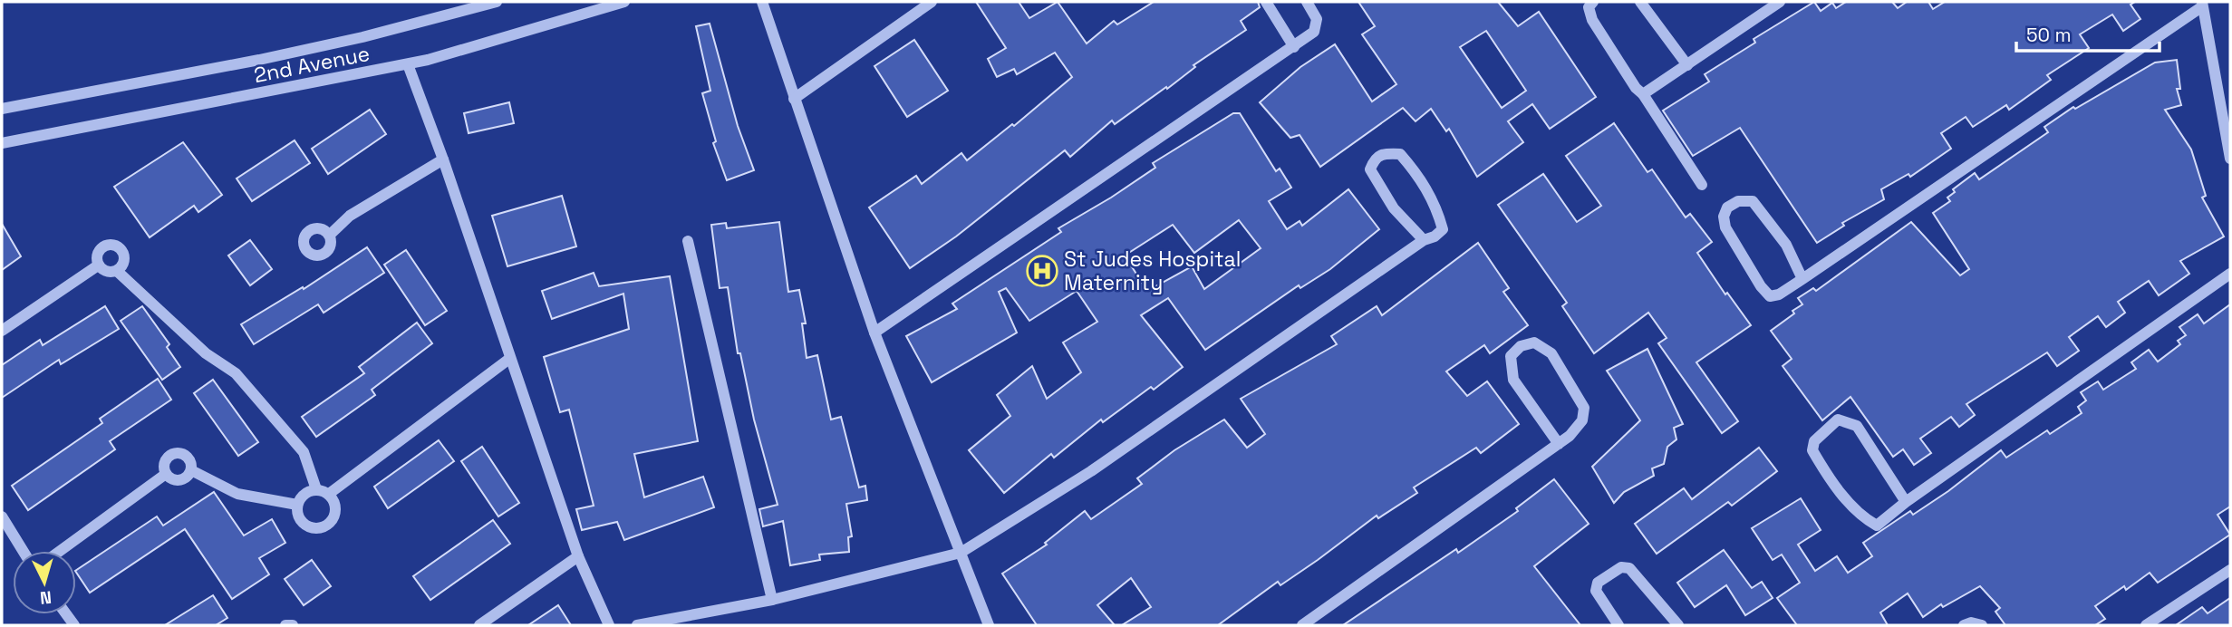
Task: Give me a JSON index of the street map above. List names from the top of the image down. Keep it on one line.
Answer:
{"streets":{"street":["2nd Avenue"]},"places":{"hospital":["St Judes Hospital Maternity"]},"scale_bar":"50 m","north":"bottom"}
